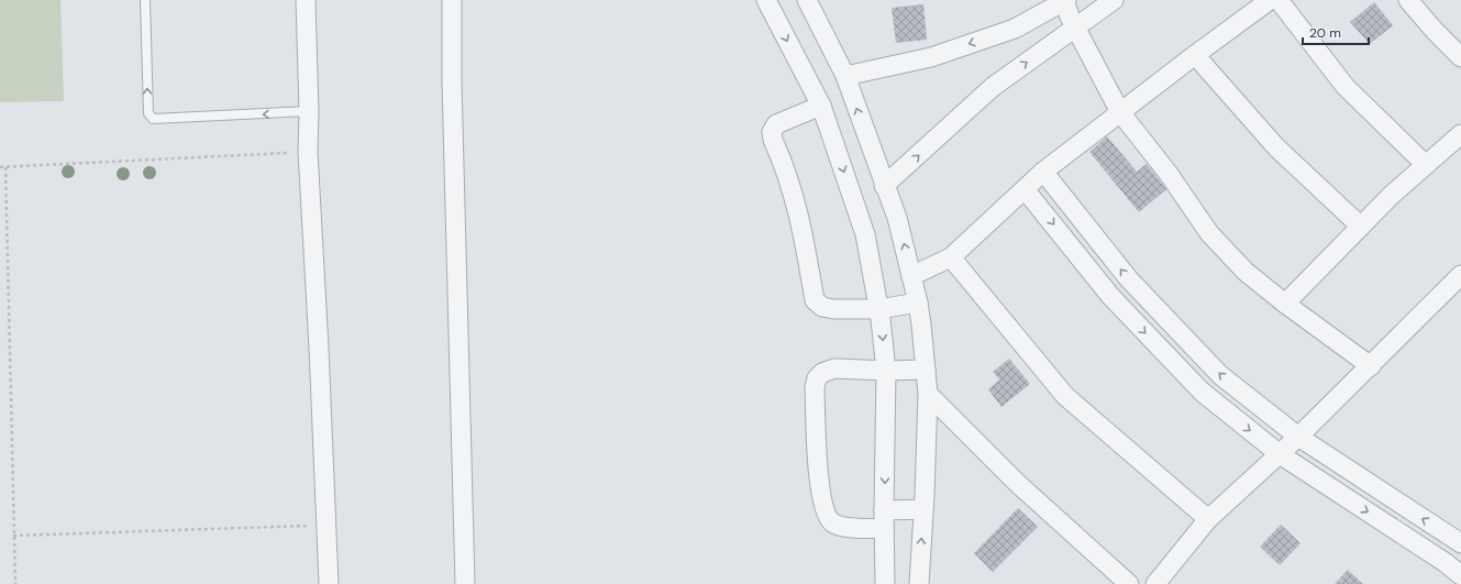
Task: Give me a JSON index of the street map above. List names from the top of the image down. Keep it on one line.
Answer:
{"scale_bar":"20 m"}
